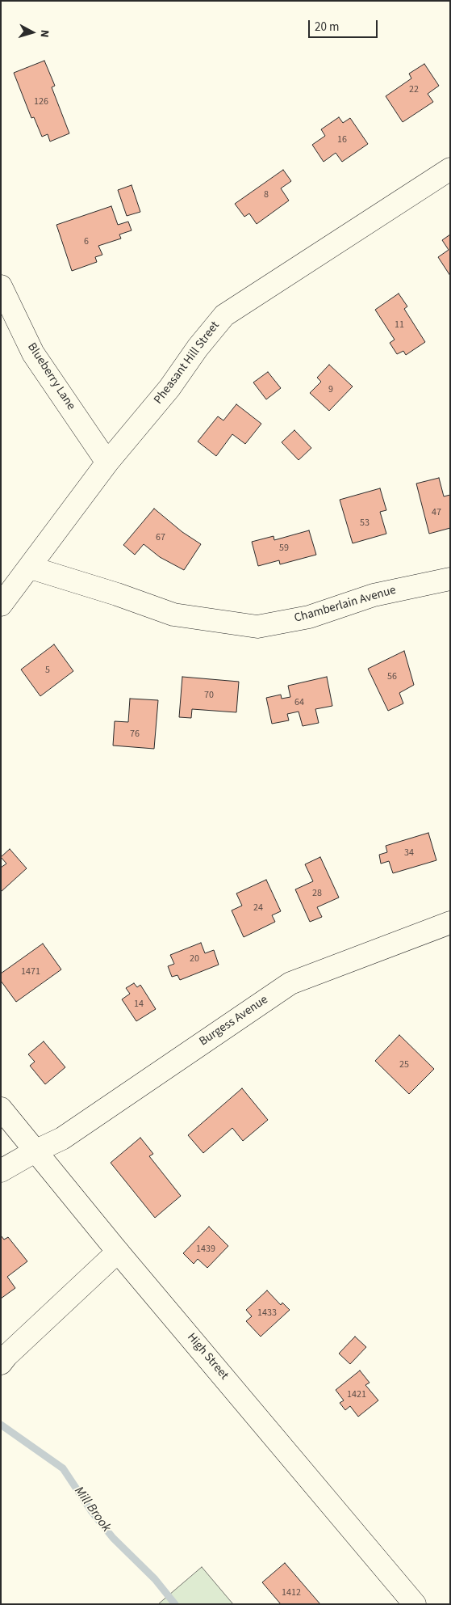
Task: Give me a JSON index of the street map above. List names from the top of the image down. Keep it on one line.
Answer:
{"streets":{"street":["Pheasant Hill Street","Blueberry Lane","Chamberlain Avenue","Burgess Avenue","High Street"]},"crossings":[["Pheasant Hill Street","Blueberry Lane"],["Pheasant Hill Street","Chamberlain Avenue"],["Burgess Avenue","High Street"]],"water":["Mill Brook"],"house_numbers":["22","126","16","8","6","11","9","47","53","67","59","5","56","70","64","76","34","28","24","20","1471","14","25","1439","1433","1421","1412"],"scale_bar":"20 m","north":"right"}
